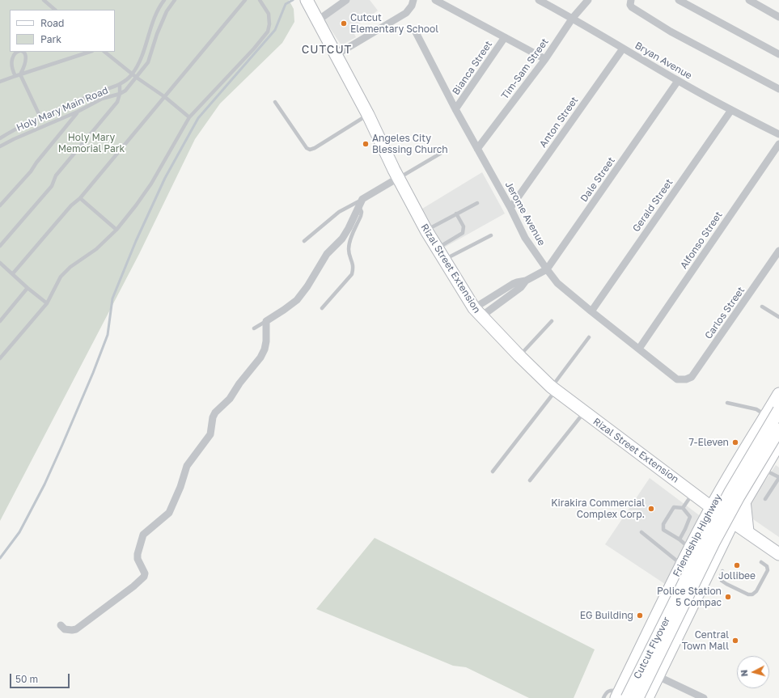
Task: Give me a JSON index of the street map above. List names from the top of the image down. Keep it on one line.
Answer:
{"streets":{"main road":["Rizal Street Extension","Friendship Highway","Cutcut Flyover"],"street":["Bryan Avenue","Bianca Street","Tim-Sam Street","Anton Street","Dale Street","Gerald Street","Jerome Avenue","Alfonso Street","Carlos Street"],"lane":["Holy Mary Main Road"]},"crossings":[["Bryan Avenue","Tim-Sam Street"],["Bryan Avenue","Anton Street"],["Bryan Avenue","Dale Street"],["Bryan Avenue","Gerald Street"],["Bianca Street","Jerome Avenue"],["Tim-Sam Street","Jerome Avenue"],["Anton Street","Jerome Avenue"],["Dale Street","Jerome Avenue"],["Dale Street","Rizal Street Extension"],["Gerald Street","Jerome Avenue"],["Jerome Avenue","Alfonso Street"],["Jerome Avenue","Carlos Street"],["Rizal Street Extension","Friendship Highway"],["Friendship Highway","Cutcut Flyover"]],"districts":["CUTCUT"],"parks":["Holy Mary Memorial Park"],"places":["Cutcut Elementary School","Angeles City Blessing Church","7-Eleven","Kirakira Commercial Complex Corp.","Jollibee","Police Station 5 Compac","EG Building","Central Town Mall"],"legend":["Road","Park"],"scale_bar":"50 m","north":"left"}
